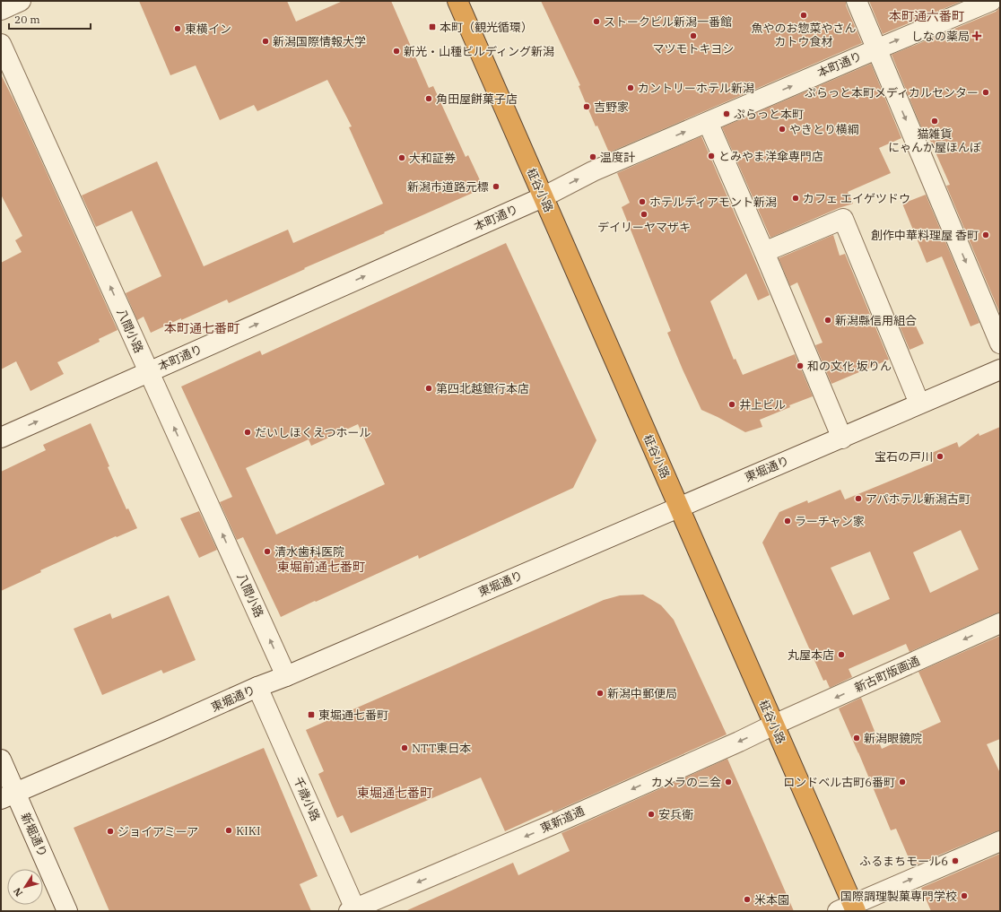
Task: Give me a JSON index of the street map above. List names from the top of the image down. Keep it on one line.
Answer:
{"streets":{"highway":["柾谷小路"],"street":["本町通り","八間小路","東堀通り","新古町版画通","千歳小路","東新道通","新堀通り"]},"crossings":[["本町通り","柾谷小路"],["本町通り","八間小路"],["柾谷小路","東堀通り"],["柾谷小路","新古町版画通"],["柾谷小路","東新道通"],["八間小路","東堀通り"],["東堀通り","千歳小路"],["東堀通り","新堀通り"],["新古町版画通","東新道通"],["千歳小路","東新道通"]],"one_way":["本町通り","八間小路","新古町版画通","東新道通"],"districts":["本町通六番町","本町通七番町","東堀前通七番町","東堀通七番町"],"places":{"other":["魚やのお惣菜やさん カトウ食材","ストークビル新潟一番館","東横イン","マツモトキヨシ","新潟国際情報大学","新光・山種ビルディング新潟","カントリーホテル新潟","ぷらっと本町メディカルセンター","角田屋餅菓子店","吉野家","ぷらっと本町","猫雑貨 にゃんか屋ほんぽ","やきとり横綱","とみやま洋傘専門店","温度計","大和証券","新潟市道路元標","カフェ エイゲツドウ","ホテルディアモント新潟","デイリーヤマザキ","創作中華料理屋 香町","新潟縣信用組合","和の文化 坂りん","第四北越銀行本店","井上ビル","だいしほくえつホール","宝石の戸川","アパホテル新潟古町","ラーチャン家","清水歯科医院","丸屋本店","新潟中郵便局","新潟眼鏡院","NTT東日本","カメラの三会","ロンドベル古町6番町","安兵衛","KIKI","ジョイアミーア","ふるまちモール6","国際調理製菓専門学校","米本園"],"transit":["本町（観光循環）","東堀通七番町"],"health":["しなの薬局"]},"scale_bar":"20 m","north":"bottom left"}
